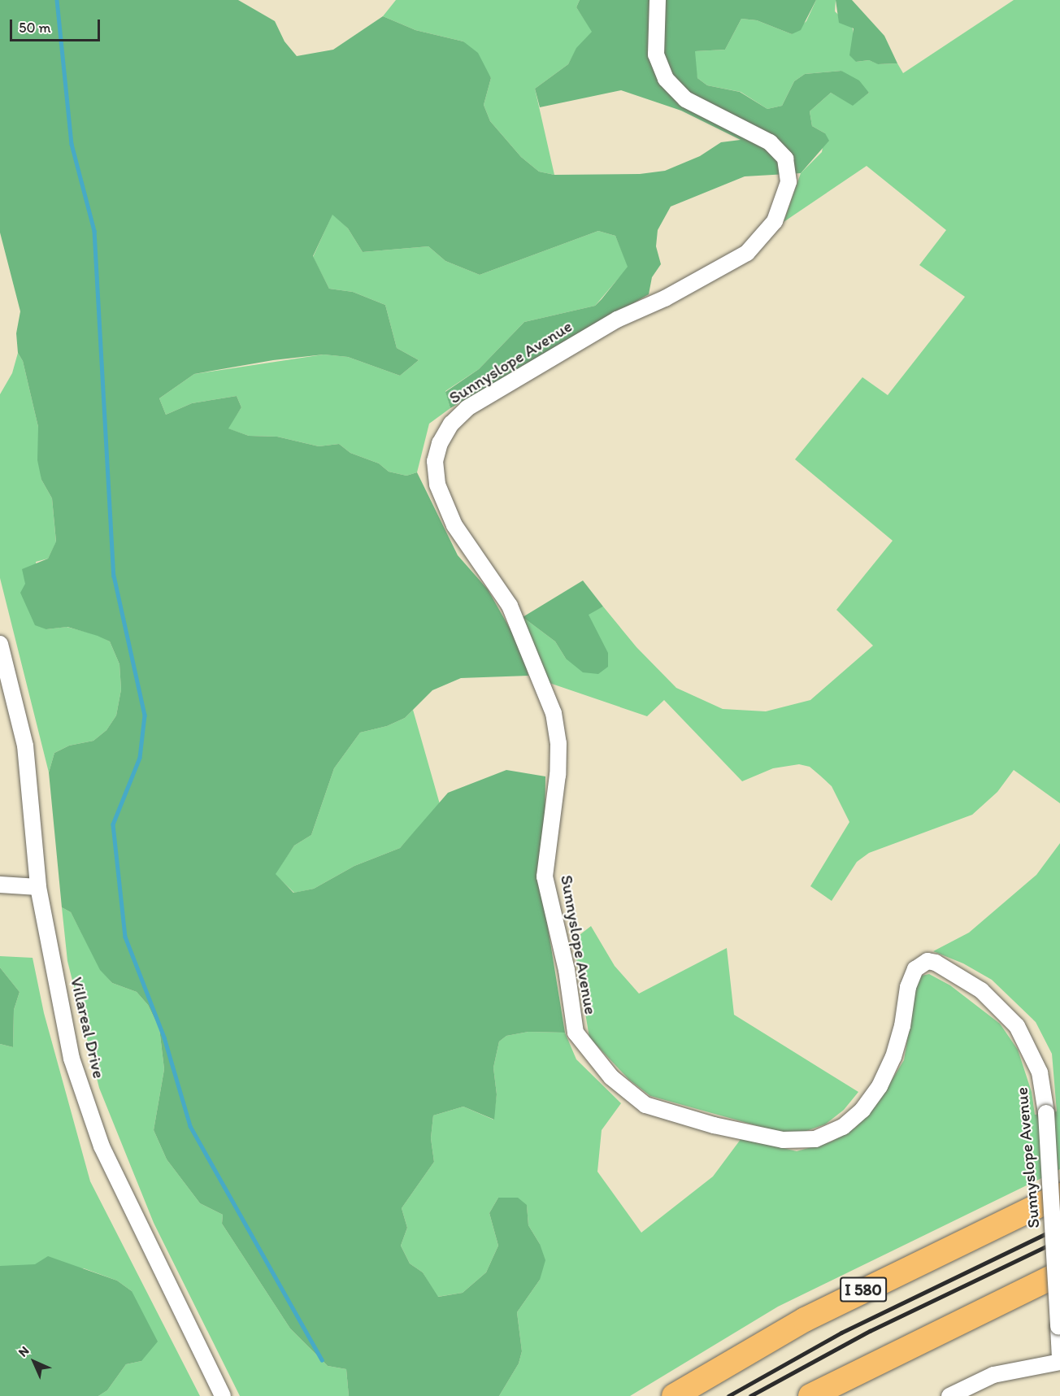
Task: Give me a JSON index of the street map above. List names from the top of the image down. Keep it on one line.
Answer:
{"streets":{"highway":["I 580"],"street":["Sunnyslope Avenue","Villareal Drive"]},"scale_bar":"50 m","north":"top left"}
